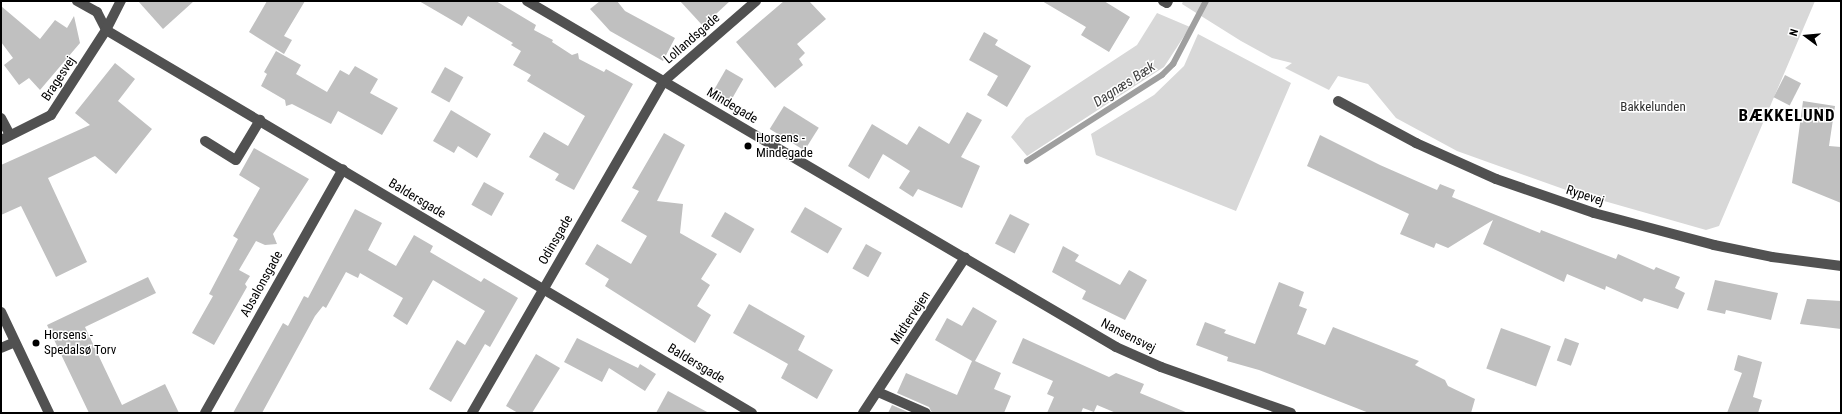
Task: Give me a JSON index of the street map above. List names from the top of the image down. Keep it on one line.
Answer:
{"streets":{"street":["Lollandsgade","Bragesvej","Mindegade","Rypevej","Baldersgade","Odinsgade","Absalonsgade","Midtervejen","Nansensvej"]},"crossings":[["Lollandsgade","Mindegade"],["Lollandsgade","Odinsgade"],["Bragesvej","Baldersgade"],["Mindegade","Odinsgade"],["Mindegade","Midtervejen"],["Mindegade","Nansensvej"],["Baldersgade","Odinsgade"],["Baldersgade","Absalonsgade"],["Midtervejen","Nansensvej"]],"districts":["BÆKKELUND"],"water":["Dagnæs Bæk"],"parks":["Bakkelunden"],"places":["Horsens - Mindegade","Horsens - Spedalsø Torv"],"north":"left"}
